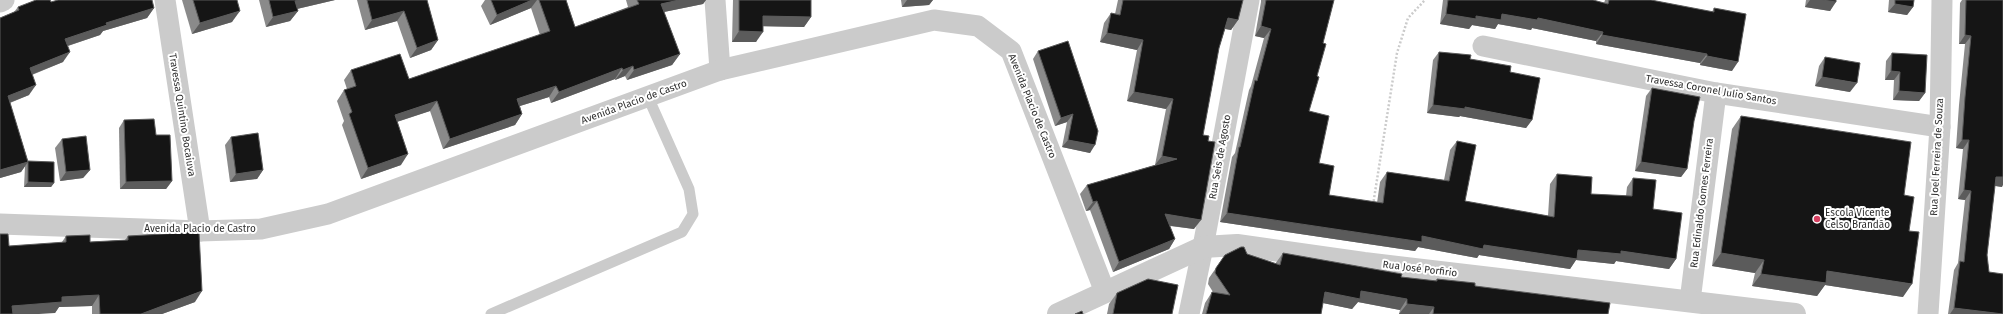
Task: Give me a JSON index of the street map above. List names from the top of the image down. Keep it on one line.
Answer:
{"streets":{"street":["Travessa Coronel Julio Santos","Avenida Placio de Castro","Travessa Quintino Bocaiuva","Rua Seis de Agosto","Rua Joel Ferreira de Souza","Rua Edinaldo Gomes Ferreira","Rua José Porfirio"]},"crossings":[["Travessa Coronel Julio Santos","Rua Joel Ferreira de Souza"],["Travessa Coronel Julio Santos","Rua Edinaldo Gomes Ferreira"],["Avenida Placio de Castro","Travessa Quintino Bocaiuva"],["Avenida Placio de Castro","Rua José Porfirio"],["Rua Seis de Agosto","Rua José Porfirio"],["Rua Edinaldo Gomes Ferreira","Rua José Porfirio"]],"places":["Escola Vicente Celso Brandão"]}
